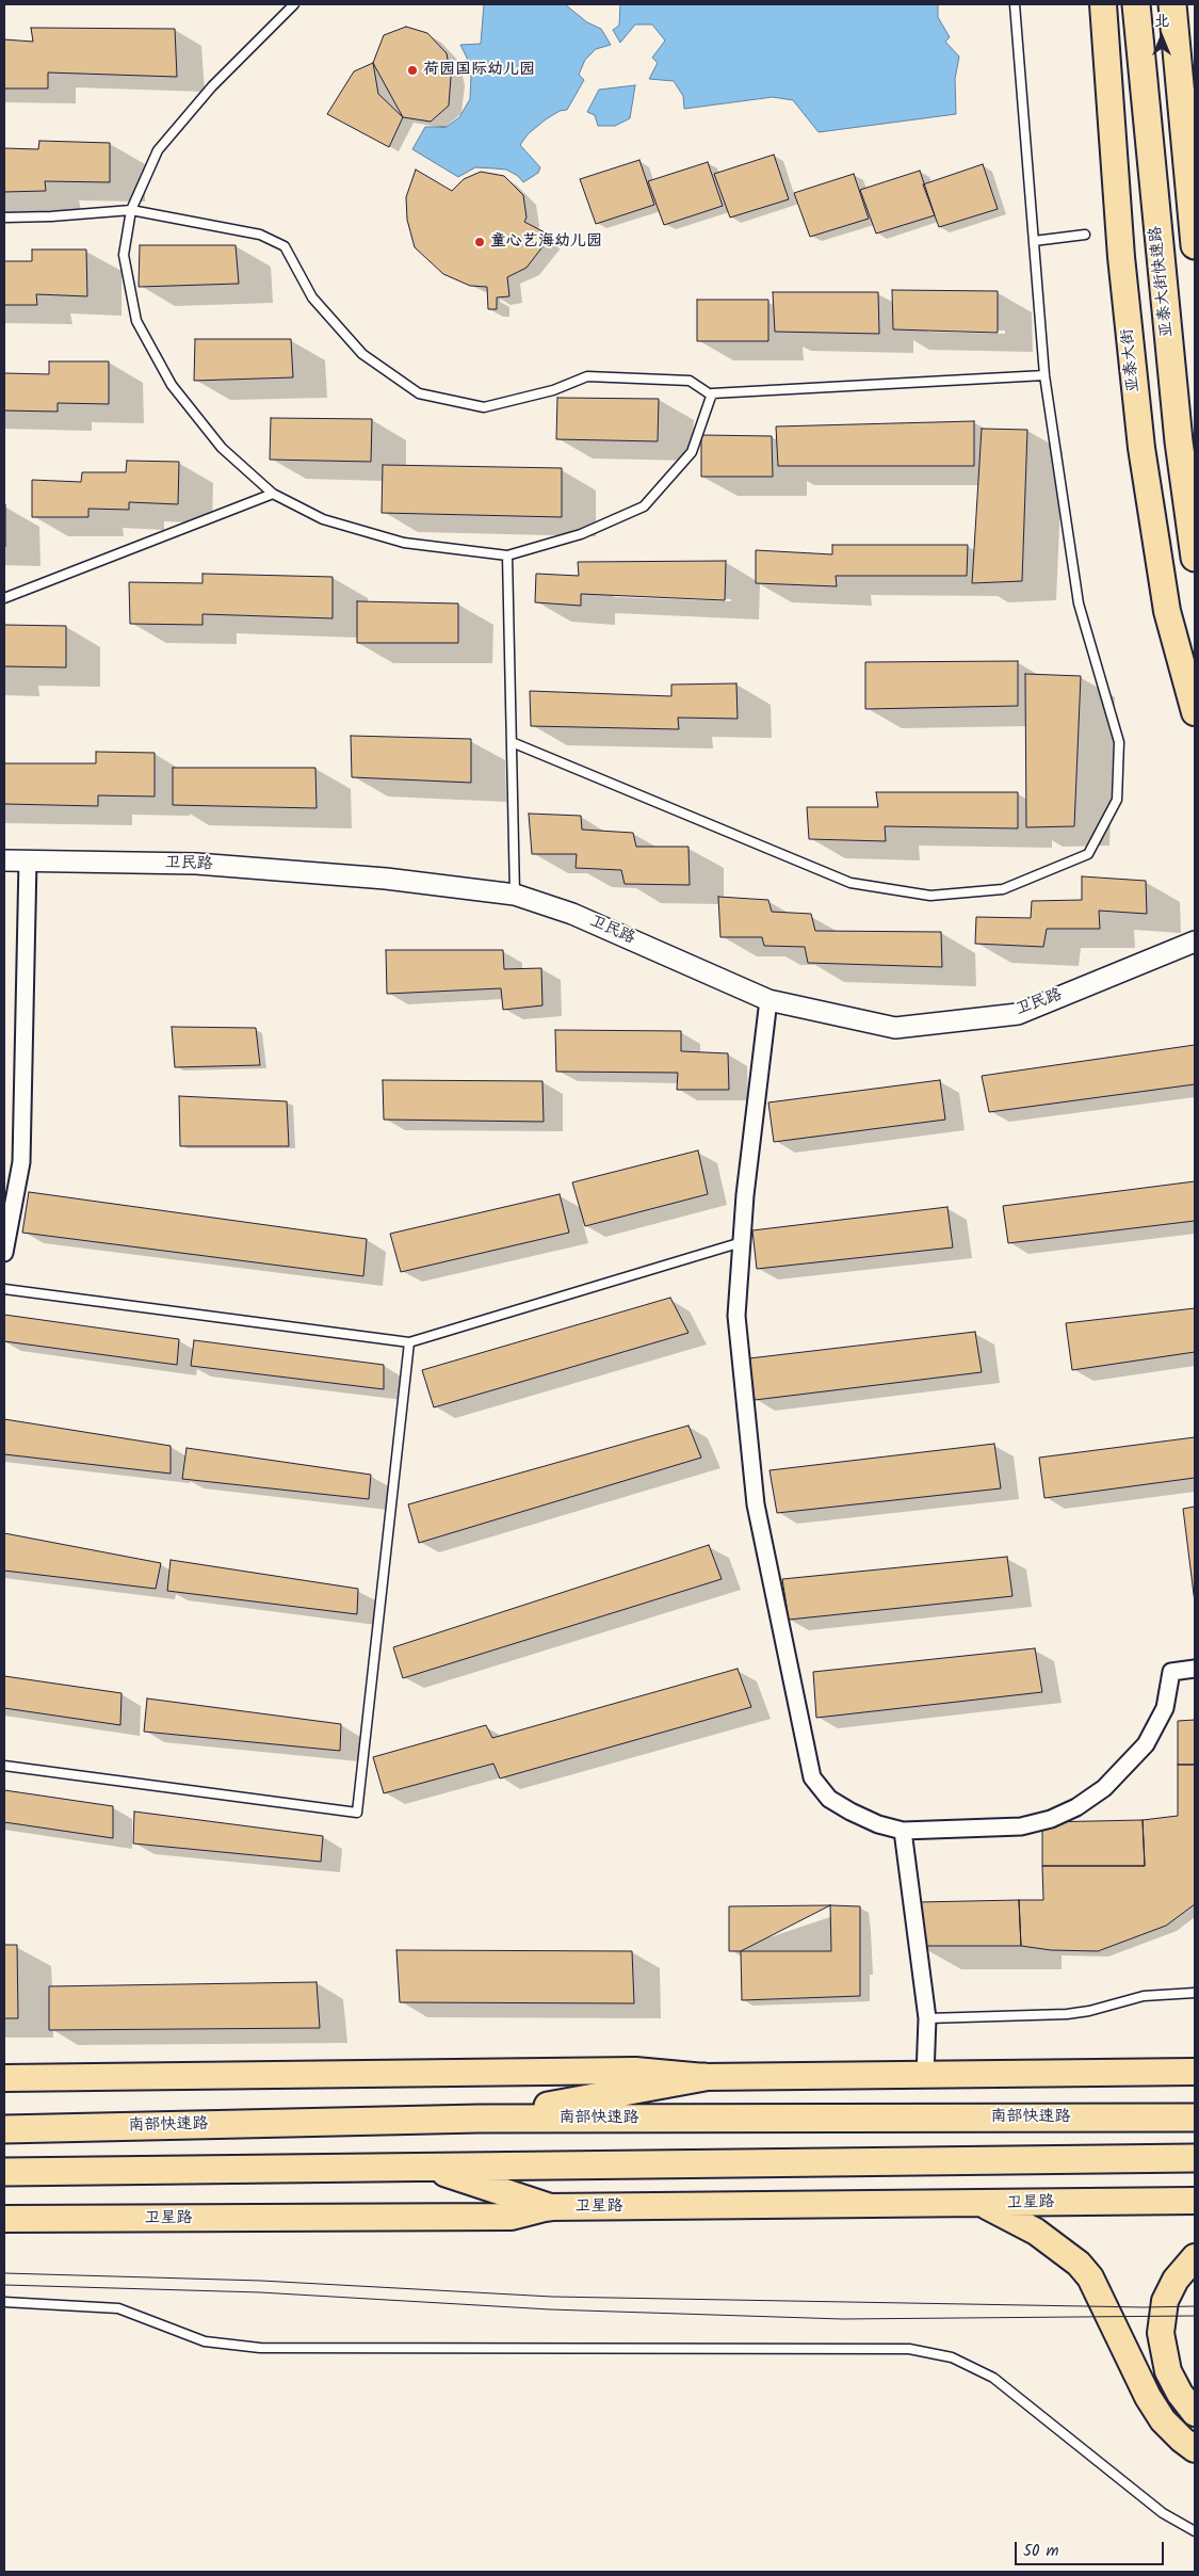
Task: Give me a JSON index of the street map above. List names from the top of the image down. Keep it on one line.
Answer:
{"streets":{"highway":["亚泰大街快速路","南部快速路"],"main road":["亚泰大街","卫星路"],"street":["卫民路"]},"places":["荷园国际幼儿园","童心艺海幼儿园"],"scale_bar":"50 m","north":"top"}
